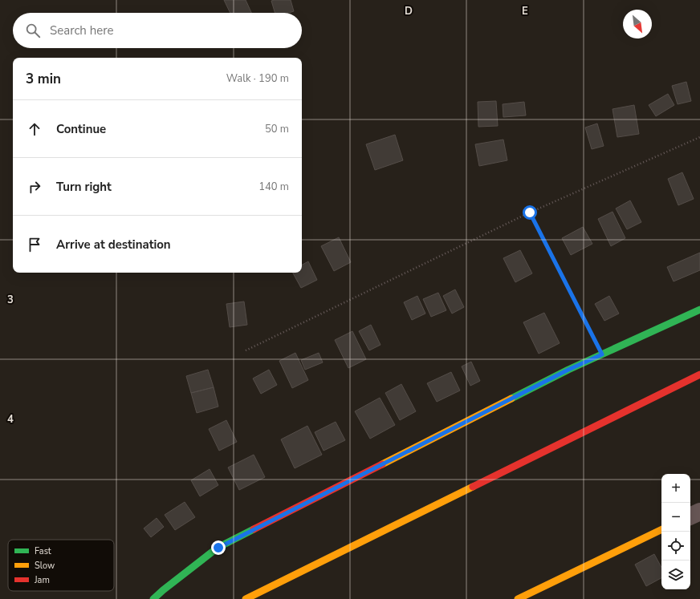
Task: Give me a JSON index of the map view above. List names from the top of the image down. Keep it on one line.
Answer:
{"legend":["Fast","Slow","Jam"],"north":"bottom right","page":{"search":"Search here","heading":["3 min","Walk · 190 m"],"list":[["Continue","50 m"],["Turn right","140 m"],"Arrive at destination"],"map_buttons":["+","−"]},"grid":{"columns":["D","E"],"rows":["3","4"]}}
